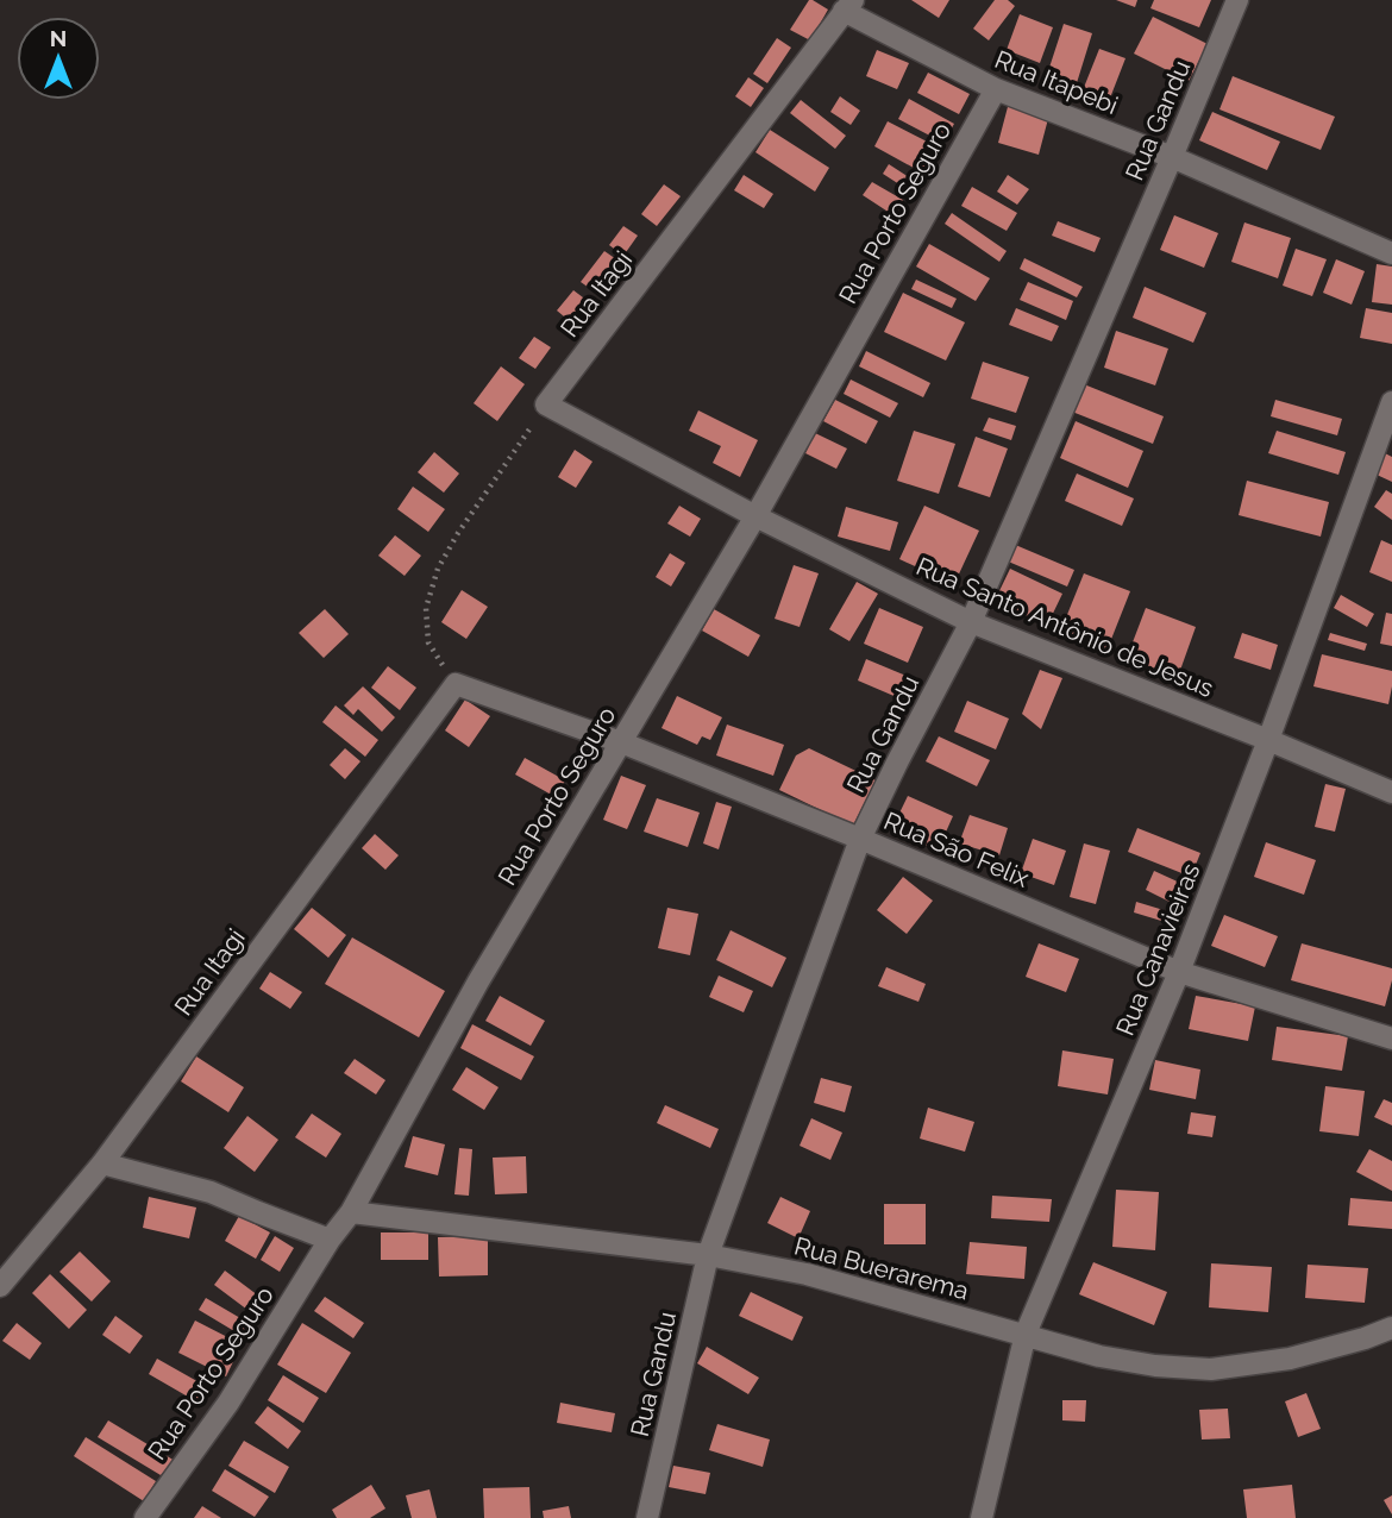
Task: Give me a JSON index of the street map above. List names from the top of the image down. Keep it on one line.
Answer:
{"streets":{"street":["Rua Itapebi","Rua Gandu","Rua Porto Seguro","Rua Itagi","Rua Santo Antônio de Jesus","Rua São Felix","Rua Canavieiras","Rua Buerarema"]},"crossings":[["Rua Itapebi","Rua Gandu"],["Rua Itapebi","Rua Porto Seguro"],["Rua Itapebi","Rua Itagi"],["Rua Gandu","Rua Santo Antônio de Jesus"],["Rua Gandu","Rua São Felix"],["Rua Gandu","Rua Buerarema"],["Rua Porto Seguro","Rua Santo Antônio de Jesus"],["Rua Porto Seguro","Rua São Felix"],["Rua Porto Seguro","Rua Buerarema"],["Rua Itagi","Rua Santo Antônio de Jesus"],["Rua Itagi","Rua São Felix"],["Rua Santo Antônio de Jesus","Rua Canavieiras"],["Rua São Felix","Rua Canavieiras"],["Rua Canavieiras","Rua Buerarema"]],"north":"top"}
